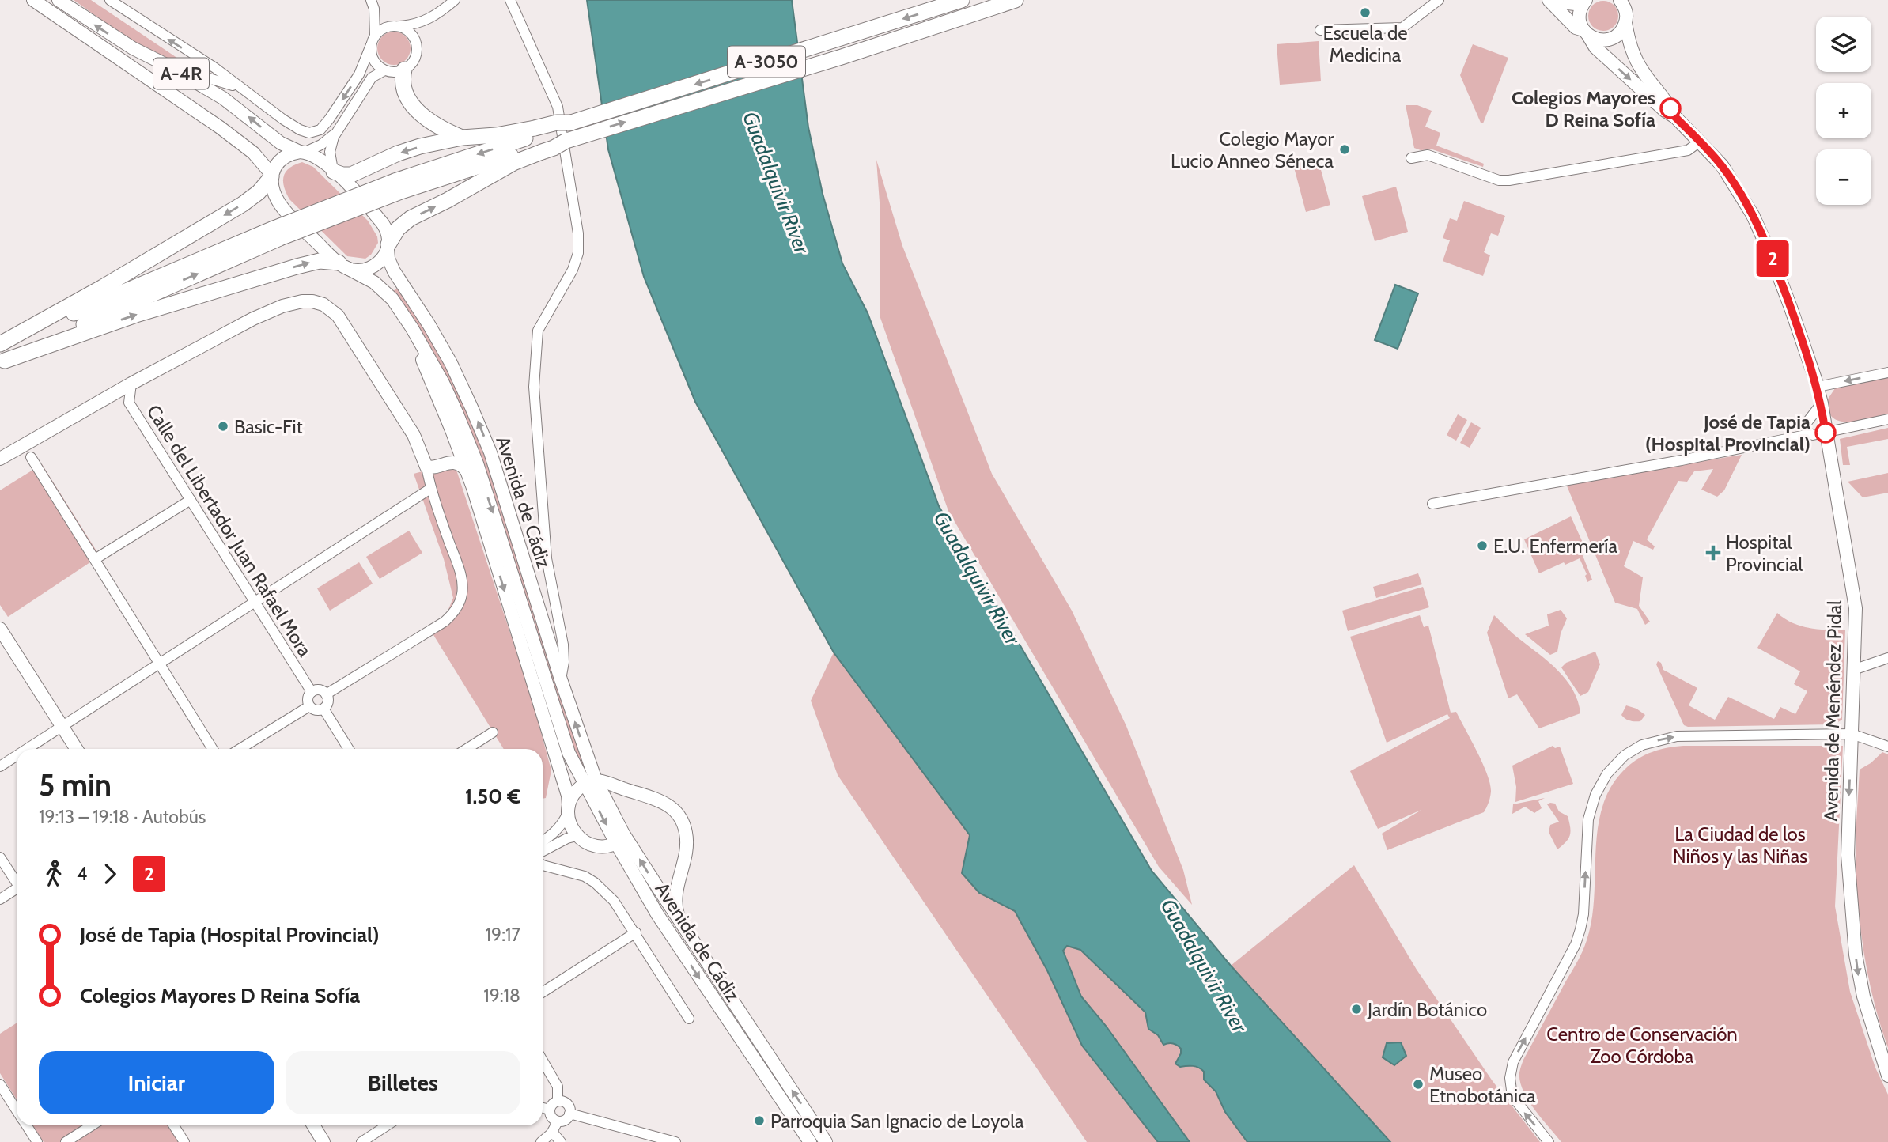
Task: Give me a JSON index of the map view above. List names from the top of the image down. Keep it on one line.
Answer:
{"streets":{"highway":["A-3050"],"main road":["A-4R","Avenida de Cádiz","Avenida de Menéndez Pidal"],"street":["Calle del Libertador Juan Rafael Mora"]},"crossings":[["A-4R","Avenida de Cádiz"]],"water":["Guadalquivir River"],"parks":["La Ciudad de los Niños y las Niñas","Centro de Conservación Zoo Córdoba"],"places":{"other":["Escuela de Medicina","Colegios Mayores D Reina Sofía","Colegio Mayor Lucio Anneo Séneca","Basic-Fit","José de Tapia (Hospital Provincial)","E.U. Enfermería","Jardín Botánico","Museo Etnobotánica","Parroquia San Ignacio de Loyola"],"health":["Hospital Provincial"]},"lines":["bus line 2"],"page":{"on_map":"2","map_buttons":["+","−"],"heading":["5 min","19:13 – 19:18 · Autobús","1.50 €"],"legs":["4","2"],"list":[{"name":"José de Tapia (Hospital Provincial)","value":"19:17"},{"name":"Colegios Mayores D Reina Sofía","value":"19:18"}],"buttons":["Iniciar","Billetes"]}}
